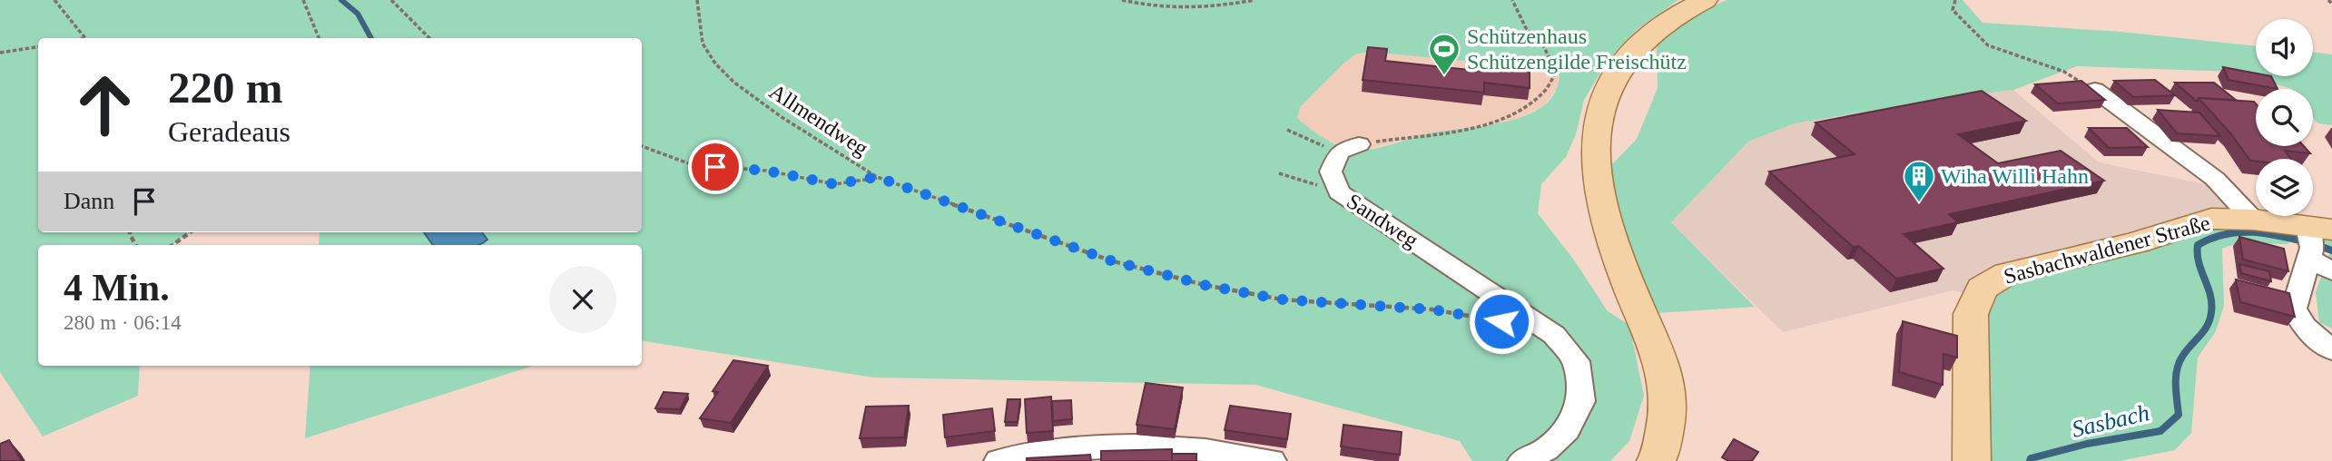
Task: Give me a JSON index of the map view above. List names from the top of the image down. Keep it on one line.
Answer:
{"streets":{"main road":["Sasbachwaldener Straße"],"street":["Sandweg"],"path":["Allmendweg"]},"crossings":[["Allmendweg","Sandweg"]],"water":["Sasbach"],"places":{"sports":["Schützenhaus Schützengilde Freischütz"],"building":["Wiha Willi Hahn"]},"page":{"turn":["220 m","Geradeaus"],"then":"Dann","heading":["4 Min.","280 m · 06:14"]}}
